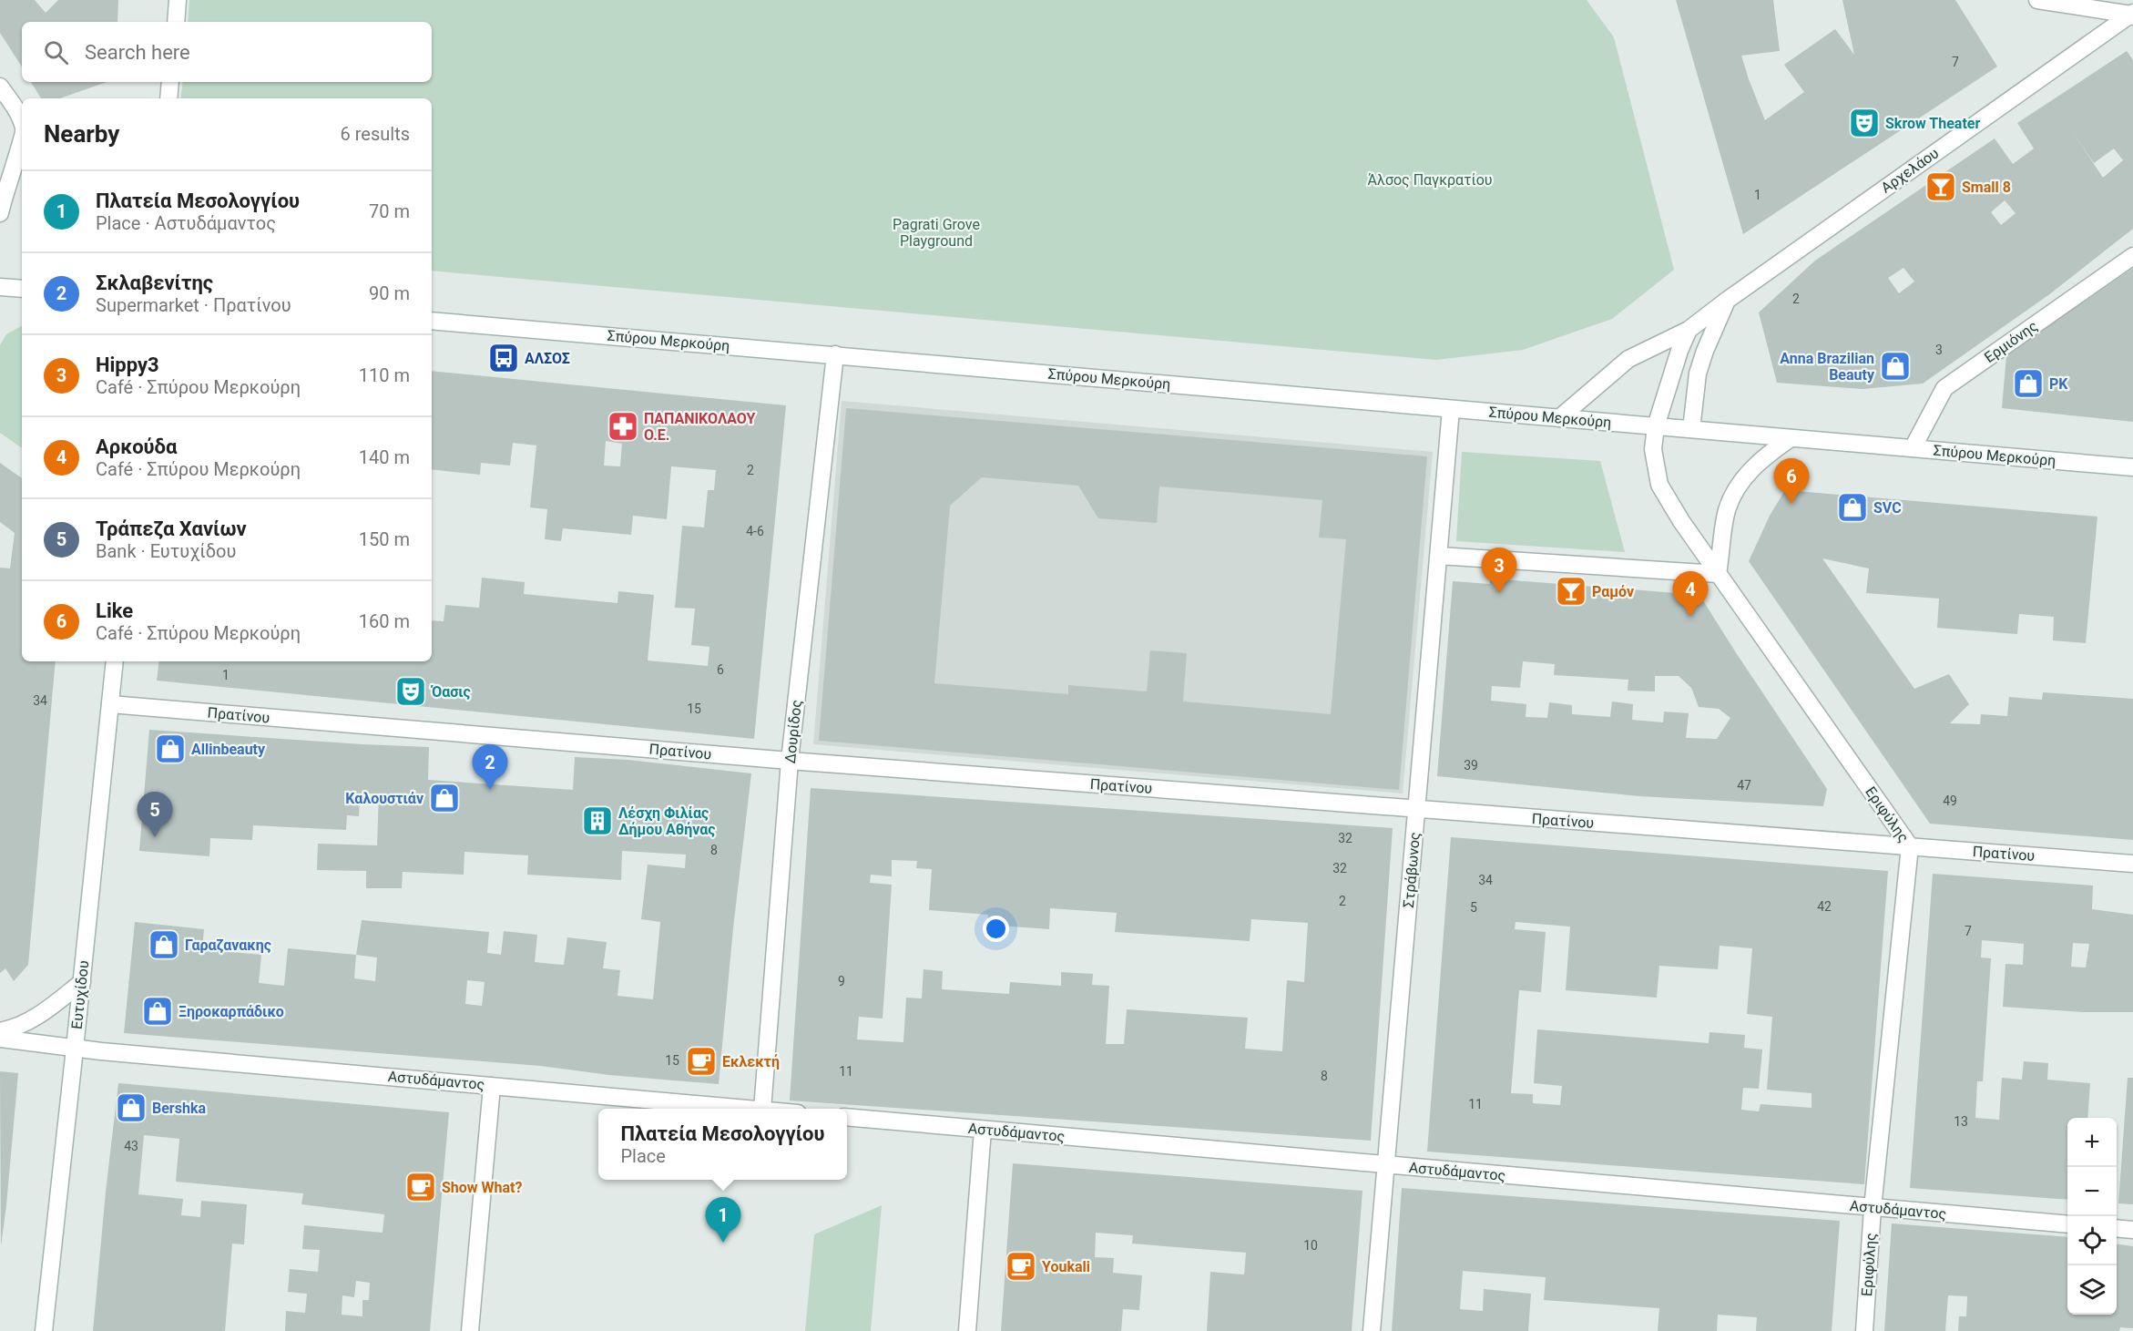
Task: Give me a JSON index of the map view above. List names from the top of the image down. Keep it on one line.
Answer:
{"streets":{"street":["Αρχελάου","Σπύρου Μερκούρη","Ερμιόνης","Πρατίνου","Δουρίδος","Εριφύλης","Στράβωνος","Ευτυχίδου","Αστυδάμαντος"]},"crossings":[["Αρχελάου","Σπύρου Μερκούρη"],["Αρχελάου","Εριφύλης"],["Σπύρου Μερκούρη","Ερμιόνης"],["Σπύρου Μερκούρη","Δουρίδος"],["Σπύρου Μερκούρη","Εριφύλης"],["Σπύρου Μερκούρη","Στράβωνος"],["Πρατίνου","Δουρίδος"],["Πρατίνου","Εριφύλης"],["Πρατίνου","Στράβωνος"],["Πρατίνου","Ευτυχίδου"],["Εριφύλης","Αστυδάμαντος"],["Στράβωνος","Αστυδάμαντος"],["Ευτυχίδου","Αστυδάμαντος"]],"parks":["Άλσος Παγκρατίου","Pagrati Grove Playground"],"places":{"theatre":["Skrow Theater","Όασις"],"bar":["Small 8","Ραμόν"],"bus stop":["ΑΛΣΟΣ"],"shop":["Anna Brazilian Beauty","PK","SVC","Allinbeauty","Καλουστιάν","Γαραζανακης","Ξηροκαρπάδικο","Bershka"],"pharmacy":["ΠΑΠΑΝΙΚΟΛΑΟΥ Ο.Ε."],"building":["Λέσχη Φιλίας Δήμου Αθήνας"],"cafe":["Εκλεκτή","Show What?","Youkali"]},"house_numbers":["7","1","2","3","2","4-6","6","1","34","15","39","47","49","32","8","32","34","2","42","5","7","9","15","11","8","11","13","43","10"],"page":{"search":"Search here","heading":["Nearby","6 results"],"list":[{"mark":"1","name":"Πλατεία Μεσολογγίου","note":"Place · Αστυδάμαντος","value":"70 m"},{"mark":"2","name":"Σκλαβενίτης","note":"Supermarket · Πρατίνου","value":"90 m"},{"mark":"3","name":"Hippy3","note":"Café · Σπύρου Μερκούρη","value":"110 m"},{"mark":"4","name":"Αρκούδα","note":"Café · Σπύρου Μερκούρη","value":"140 m"},{"mark":"5","name":"Τράπεζα Χανίων","note":"Bank · Ευτυχίδου","value":"150 m"},{"mark":"6","name":"Like","note":"Café · Σπύρου Μερκούρη","value":"160 m"}],"pins":["6","3","4","2","5","1"],"popup":["Πλατεία Μεσολογγίου","Place"],"map_buttons":["+","−"]}}
